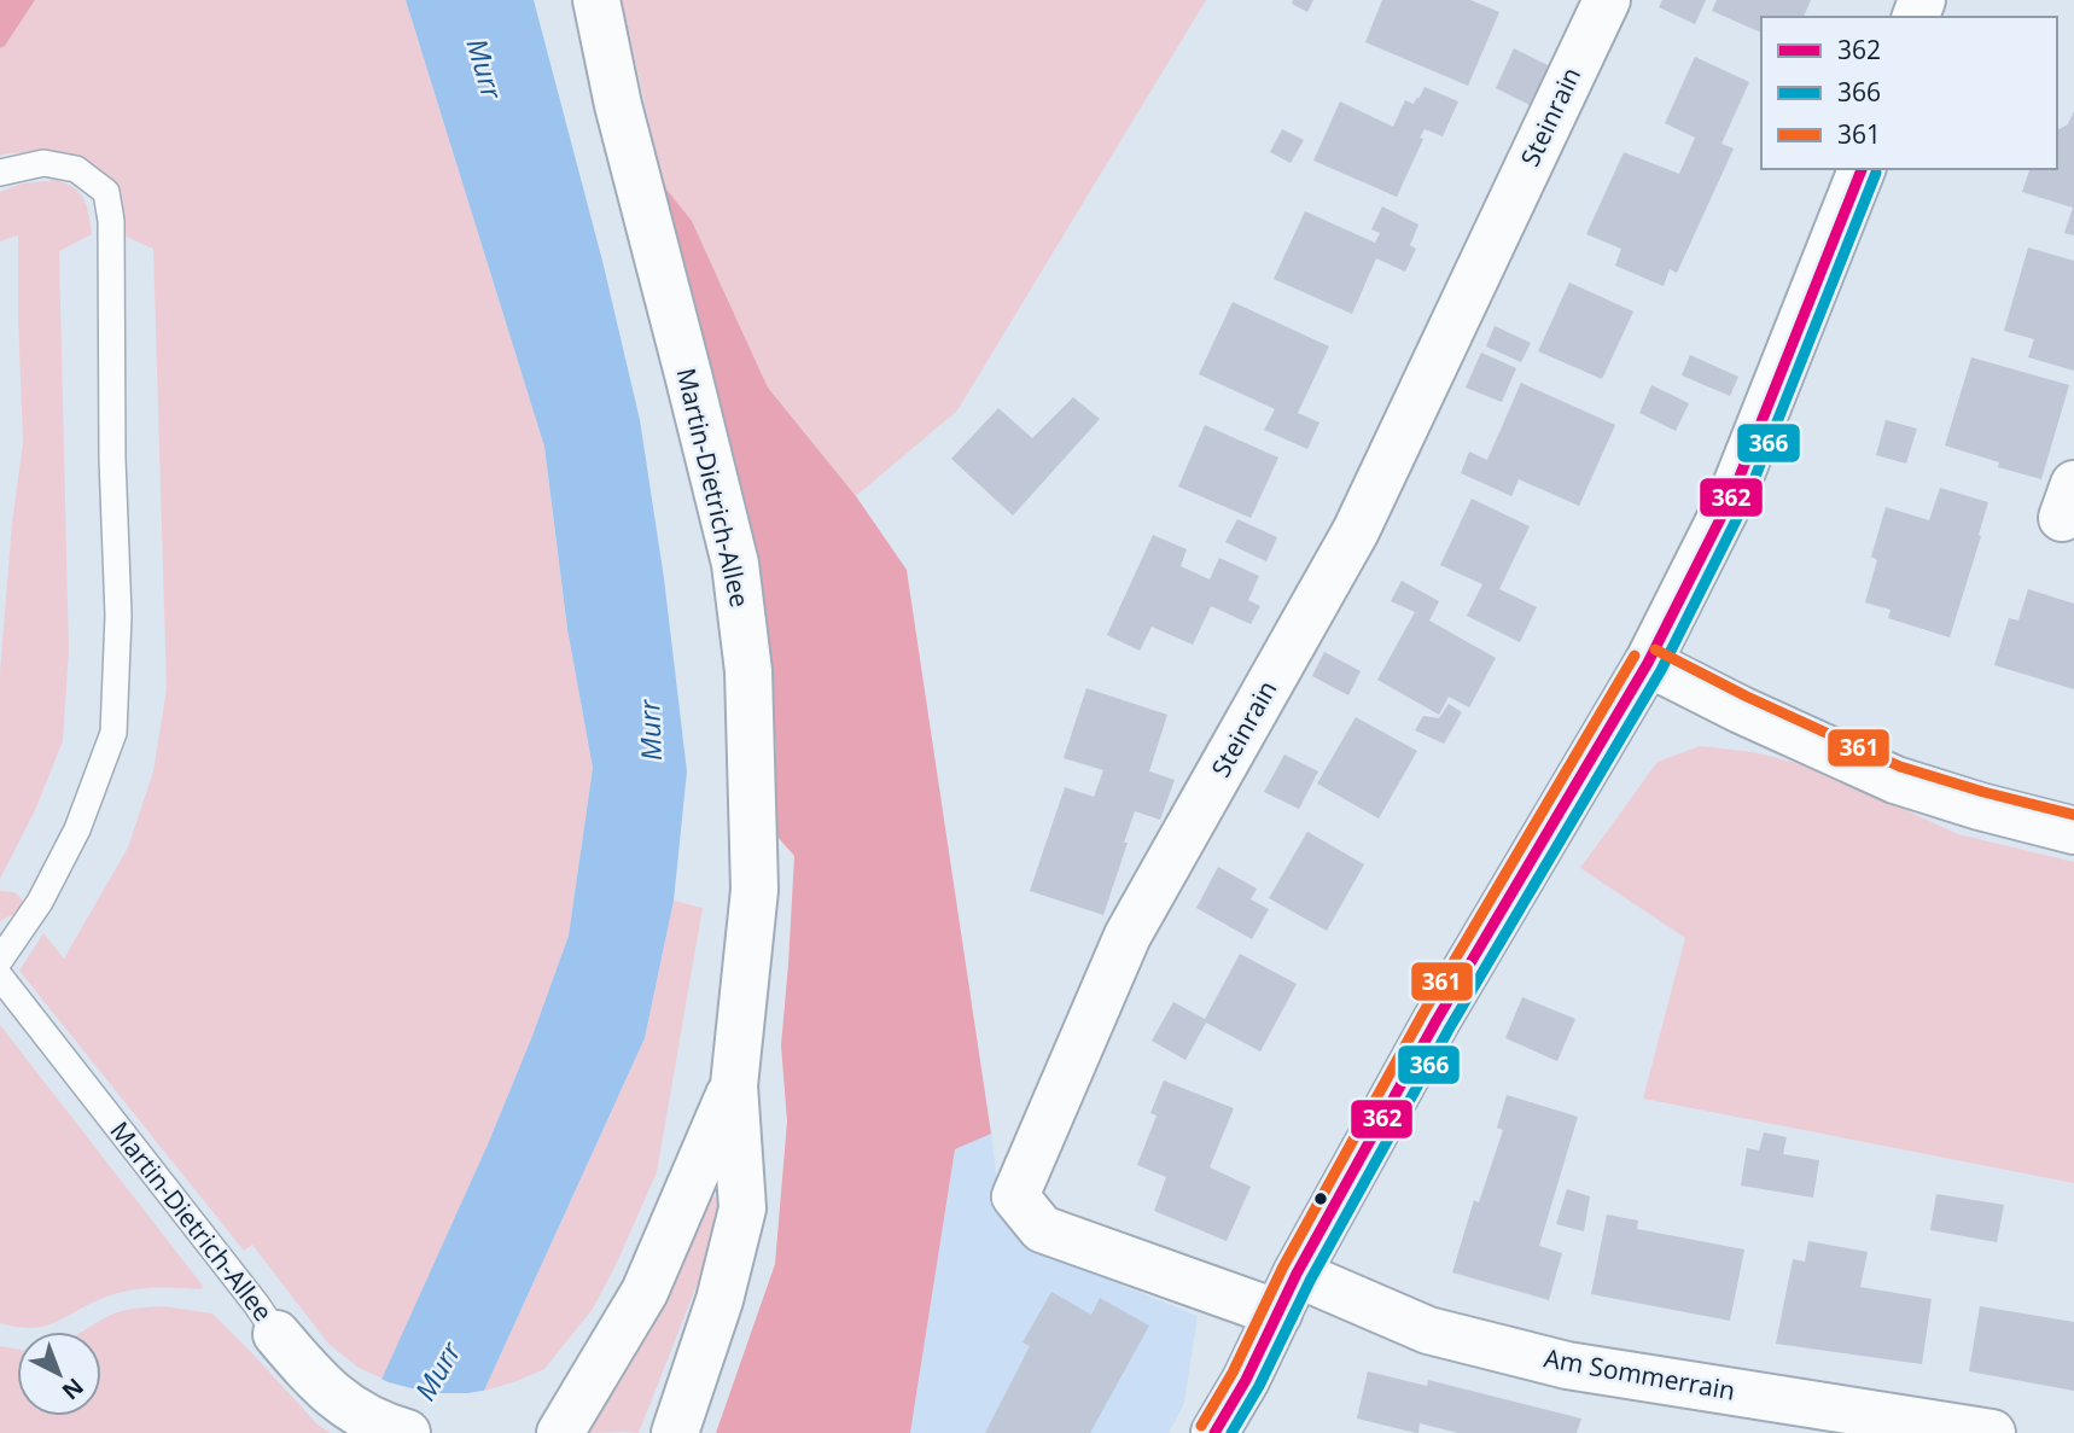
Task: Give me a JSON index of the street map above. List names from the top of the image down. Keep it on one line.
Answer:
{"streets":{"street":["Steinrain","Martin-Dietrich-Allee","Am Sommerrain"]},"crossings":[["Steinrain","Am Sommerrain"]],"water":["Murr"],"lines":["transit line 362","transit line 366","transit line 361"],"legend":["362","366","361"],"north":"bottom right"}
